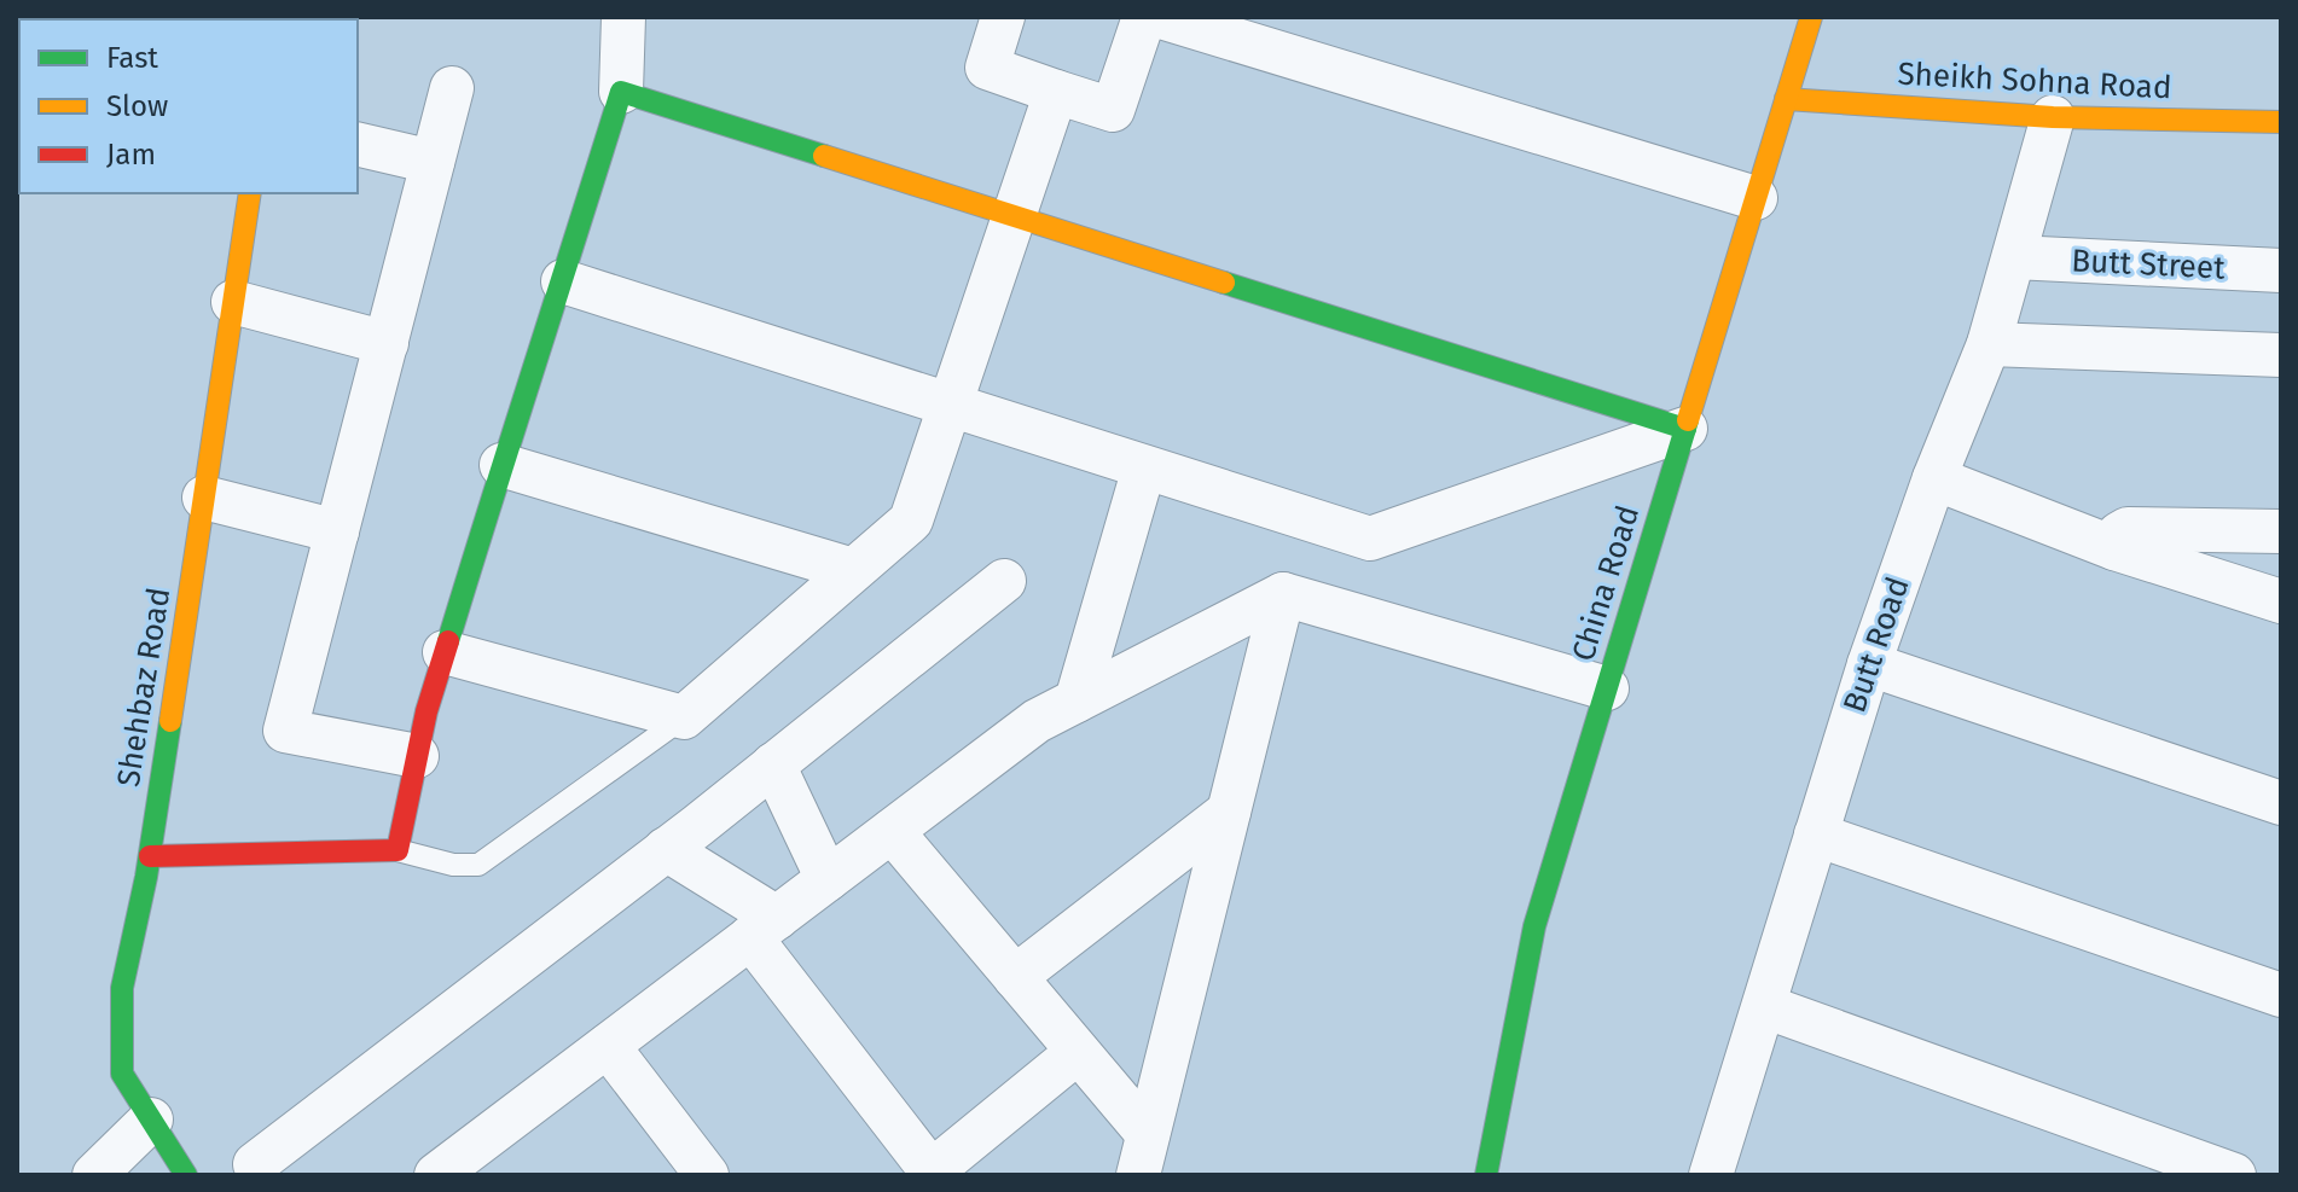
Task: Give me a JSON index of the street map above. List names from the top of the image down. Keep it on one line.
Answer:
{"streets":{"street":["Sheikh Sohna Road","Butt Street","China Road","Butt Road","Shehbaz Road"]},"crossings":[["Sheikh Sohna Road","China Road"],["Sheikh Sohna Road","Butt Road"],["Butt Street","Butt Road"]],"legend":["Fast","Slow","Jam"]}
